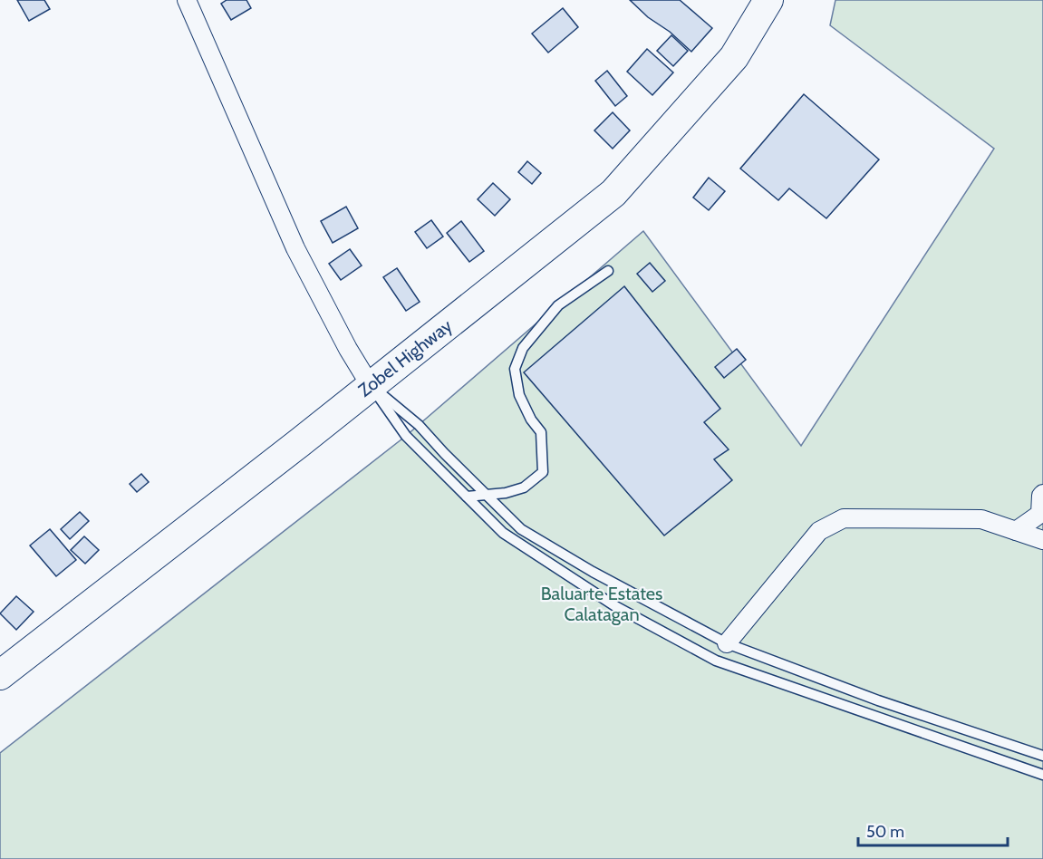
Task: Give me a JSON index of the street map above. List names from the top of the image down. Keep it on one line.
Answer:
{"streets":{"main road":["Zobel Highway"]},"parks":["Baluarte Estates Calatagan"],"scale_bar":"50 m"}
